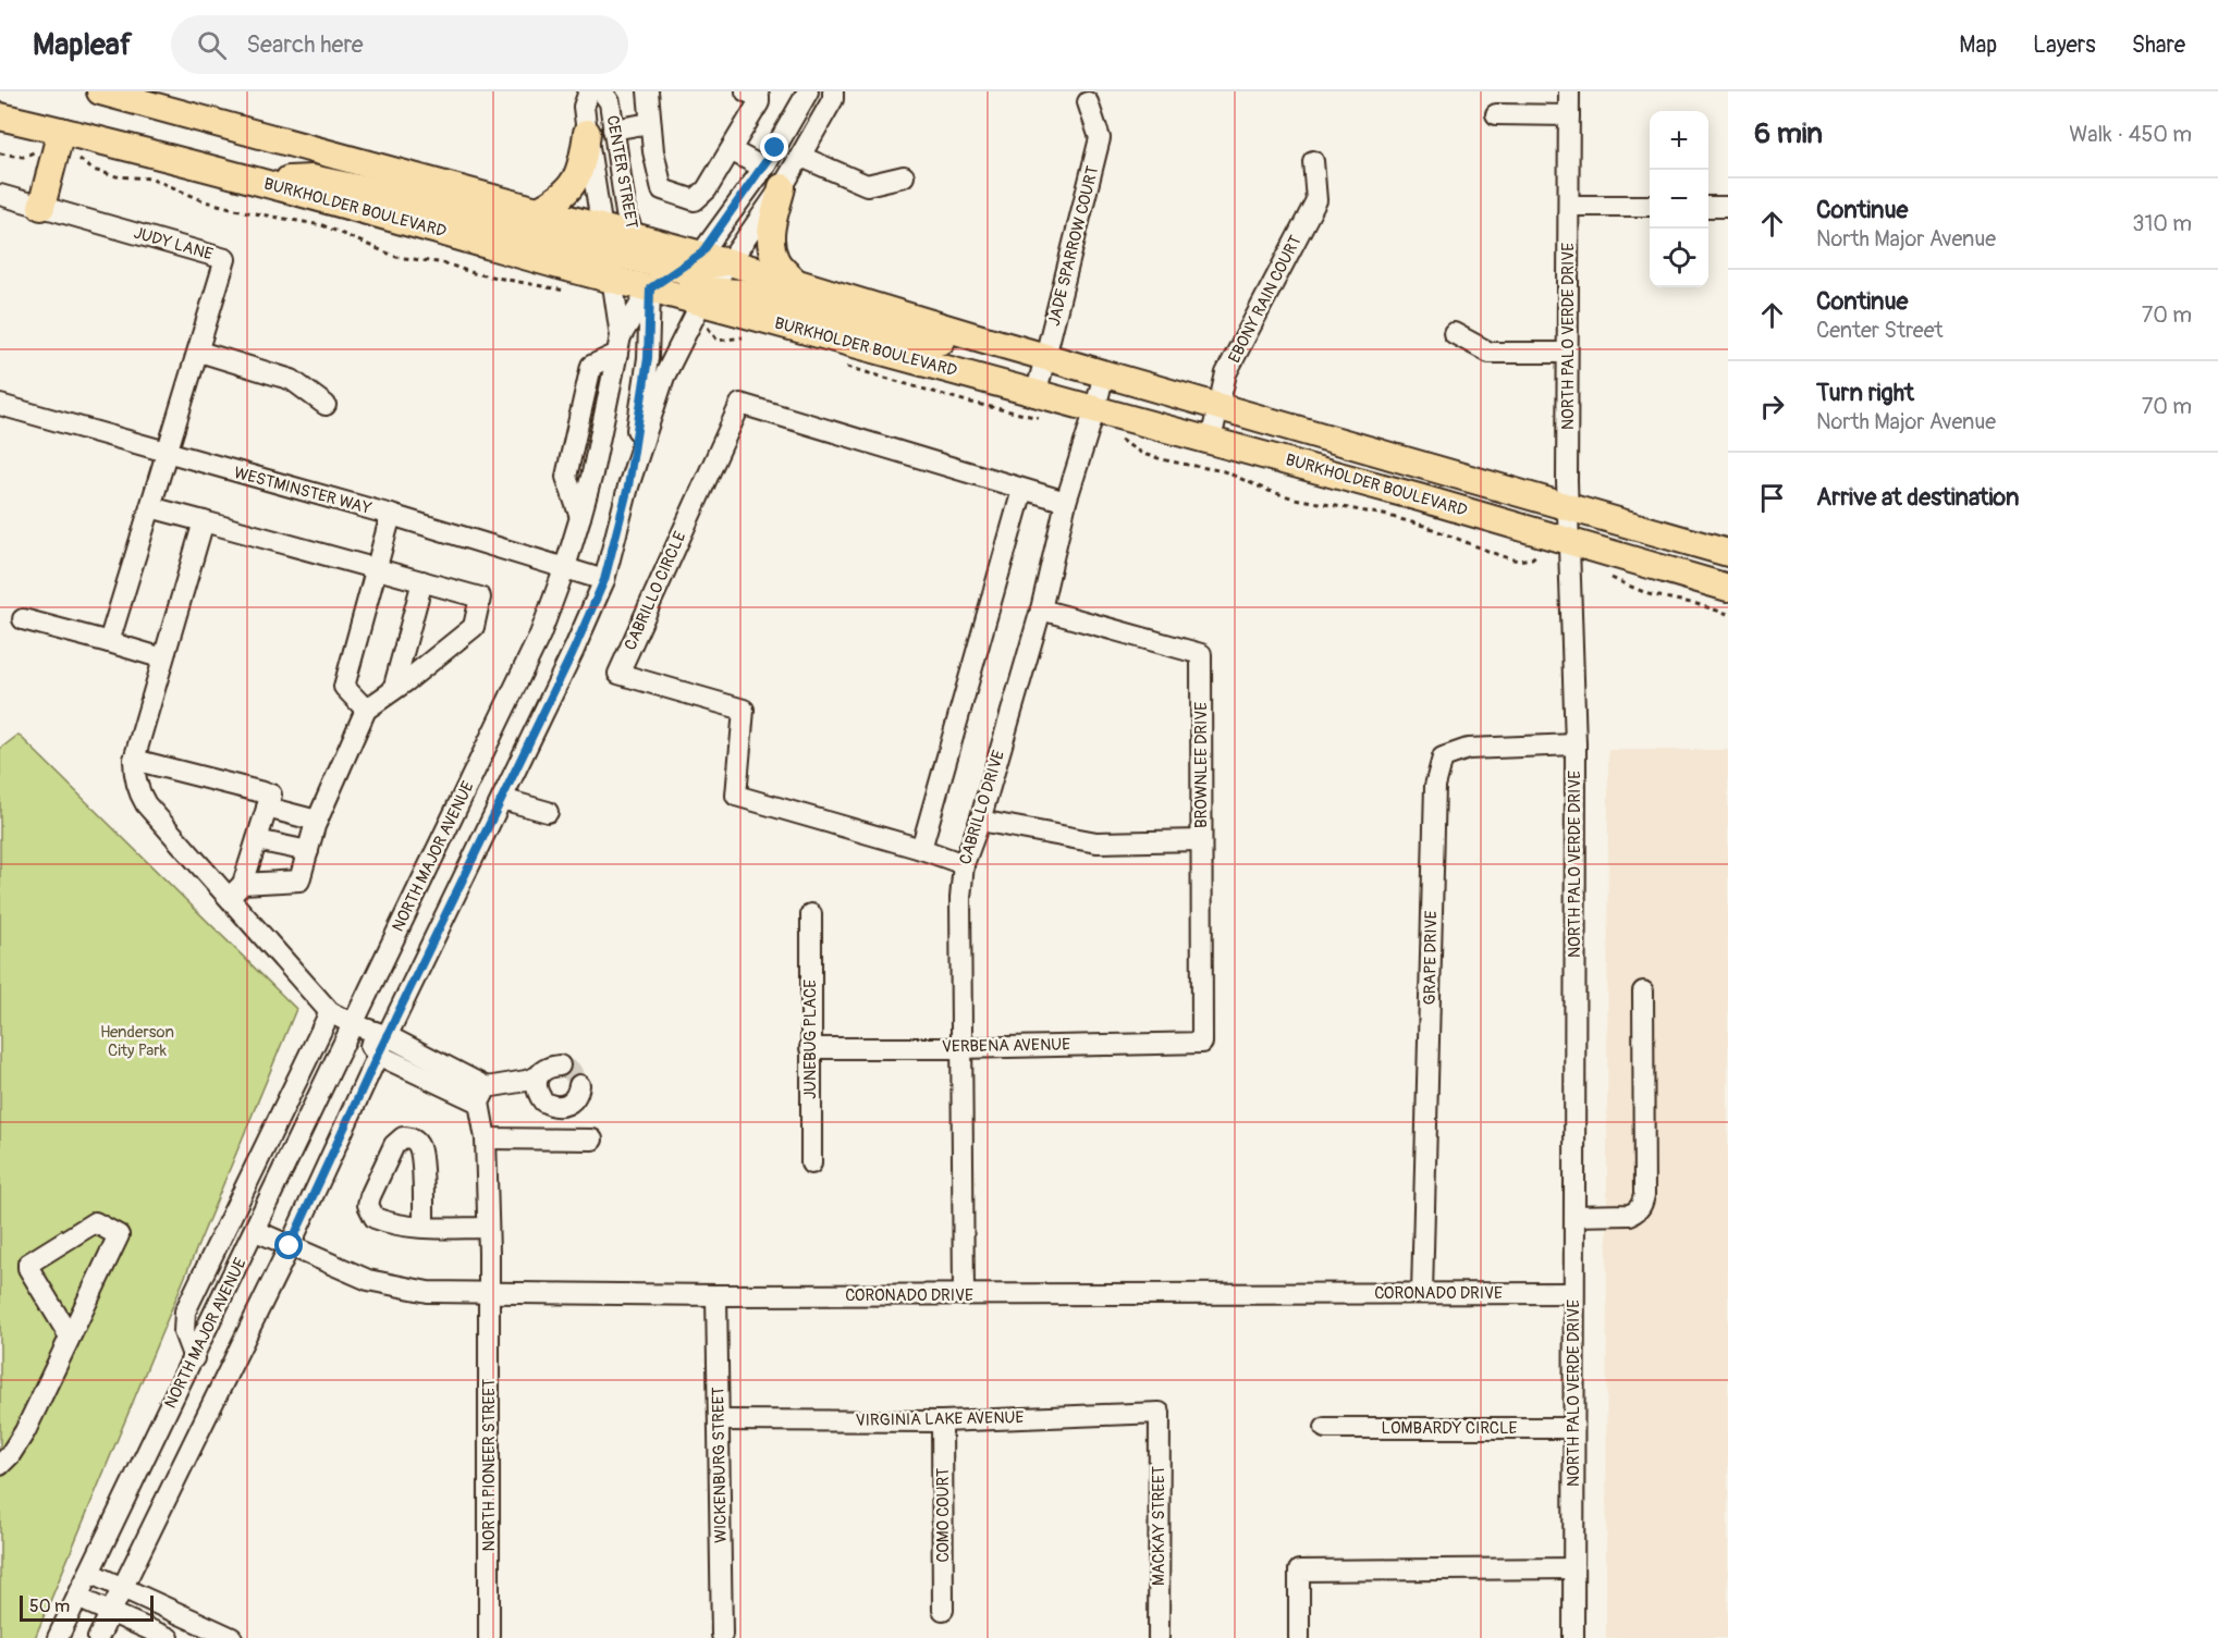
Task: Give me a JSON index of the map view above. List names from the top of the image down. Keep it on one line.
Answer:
{"streets":{"main road":["BURKHOLDER BOULEVARD"],"street":["CENTER STREET","JUDY LANE","JADE SPARROW COURT","EBONY RAIN COURT","NORTH PALO VERDE DRIVE","WESTMINSTER WAY","CABRILLO CIRCLE","BROWNLEE DRIVE","CABRILLO DRIVE","NORTH MAJOR AVENUE","GRAPE DRIVE","JUNEBUG PLACE","VERBENA AVENUE","CORONADO DRIVE","VIRGINIA LAKE AVENUE","LOMBARDY CIRCLE","NORTH PIONEER STREET","WICKENBURG STREET","COMO COURT","MACKAY STREET"]},"crossings":[["CENTER STREET","BURKHOLDER BOULEVARD"],["CENTER STREET","NORTH MAJOR AVENUE"],["BURKHOLDER BOULEVARD","JADE SPARROW COURT"],["BURKHOLDER BOULEVARD","EBONY RAIN COURT"],["BURKHOLDER BOULEVARD","NORTH PALO VERDE DRIVE"],["BURKHOLDER BOULEVARD","CABRILLO DRIVE"],["BURKHOLDER BOULEVARD","NORTH MAJOR AVENUE"],["JUDY LANE","WESTMINSTER WAY"],["NORTH PALO VERDE DRIVE","GRAPE DRIVE"],["NORTH PALO VERDE DRIVE","CORONADO DRIVE"],["NORTH PALO VERDE DRIVE","LOMBARDY CIRCLE"],["WESTMINSTER WAY","NORTH MAJOR AVENUE"],["CABRILLO CIRCLE","CABRILLO DRIVE"],["BROWNLEE DRIVE","CABRILLO DRIVE"],["BROWNLEE DRIVE","VERBENA AVENUE"],["CABRILLO DRIVE","VERBENA AVENUE"],["CABRILLO DRIVE","CORONADO DRIVE"],["NORTH MAJOR AVENUE","CORONADO DRIVE"],["GRAPE DRIVE","CORONADO DRIVE"],["JUNEBUG PLACE","VERBENA AVENUE"],["CORONADO DRIVE","NORTH PIONEER STREET"],["CORONADO DRIVE","WICKENBURG STREET"],["VIRGINIA LAKE AVENUE","WICKENBURG STREET"],["VIRGINIA LAKE AVENUE","COMO COURT"],["VIRGINIA LAKE AVENUE","MACKAY STREET"]],"parks":["Henderson City Park"],"scale_bar":"50 m","page":{"header":"Mapleaf","search":"Search here","nav":["Map","Layers","Share"],"heading":["6 min","Walk · 450 m"],"map_buttons":["+","−"],"list":[["Continue","North Major Avenue","310 m"],["Continue","Center Street","70 m"],["Turn right","North Major Avenue","70 m"],"Arrive at destination"],"scale":"50 m"}}
